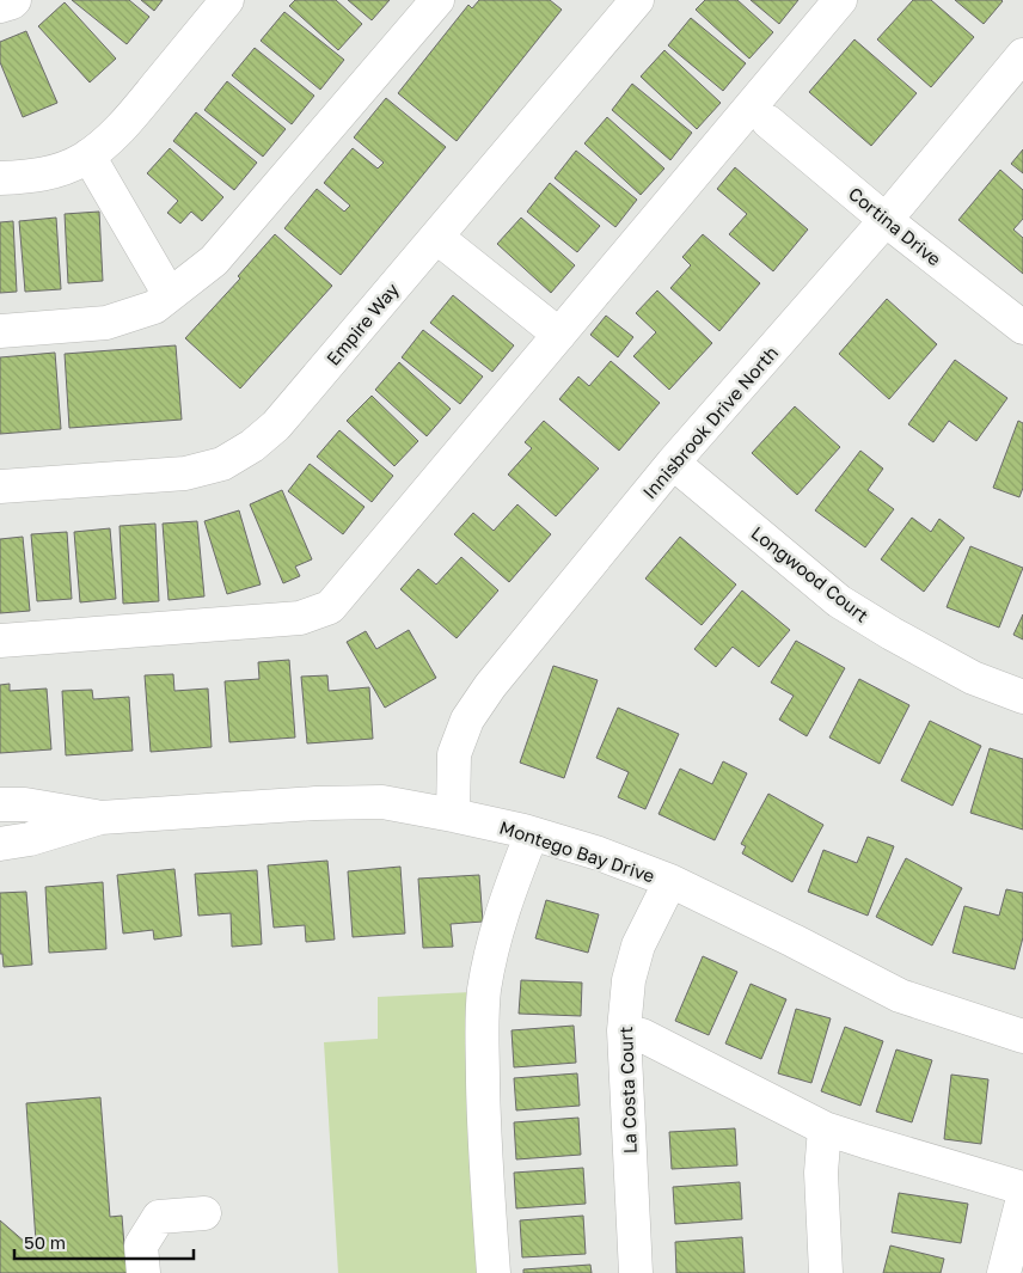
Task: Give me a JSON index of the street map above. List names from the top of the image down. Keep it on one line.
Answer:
{"streets":{"street":["Cortina Drive","Empire Way","Innisbrook Drive North","Longwood Court","Montego Bay Drive","La Costa Court"]},"crossings":[["Cortina Drive","Innisbrook Drive North"],["Innisbrook Drive North","Longwood Court"],["Innisbrook Drive North","Montego Bay Drive"],["Montego Bay Drive","La Costa Court"]],"scale_bar":"50 m"}
